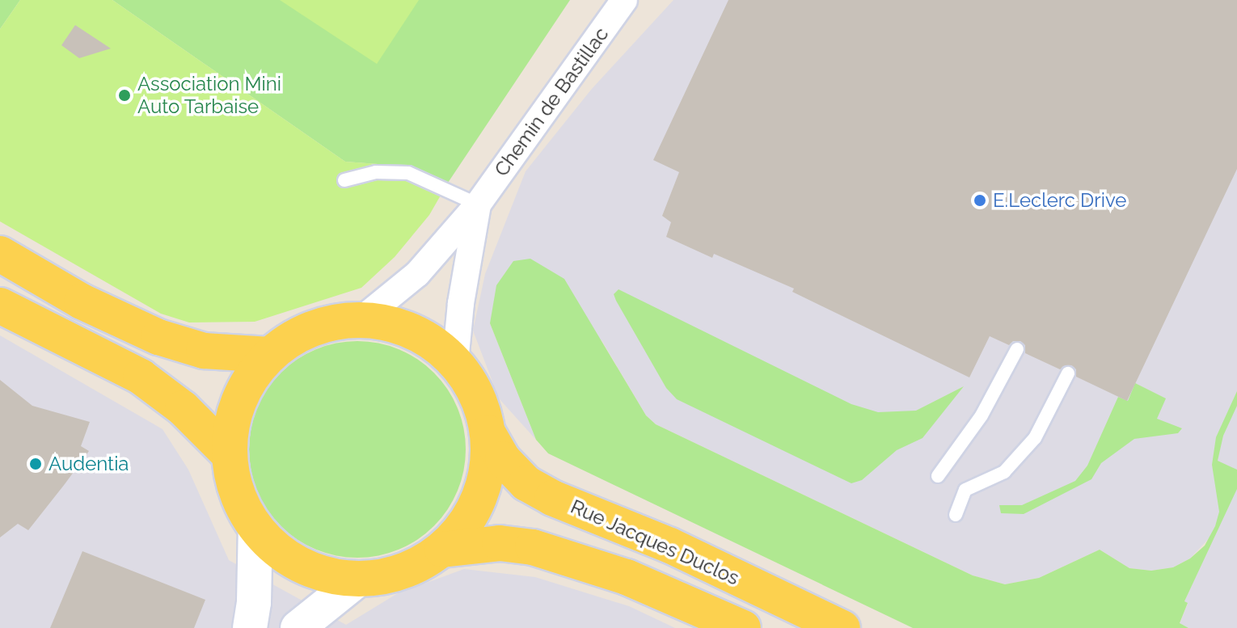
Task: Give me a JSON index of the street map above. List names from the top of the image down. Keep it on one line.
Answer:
{"streets":{"main road":["Rue Jacques Duclos"],"street":["Chemin de Bastillac"]},"places":["Association Mini Auto Tarbaise","E.Leclerc Drive","Audentia"]}
